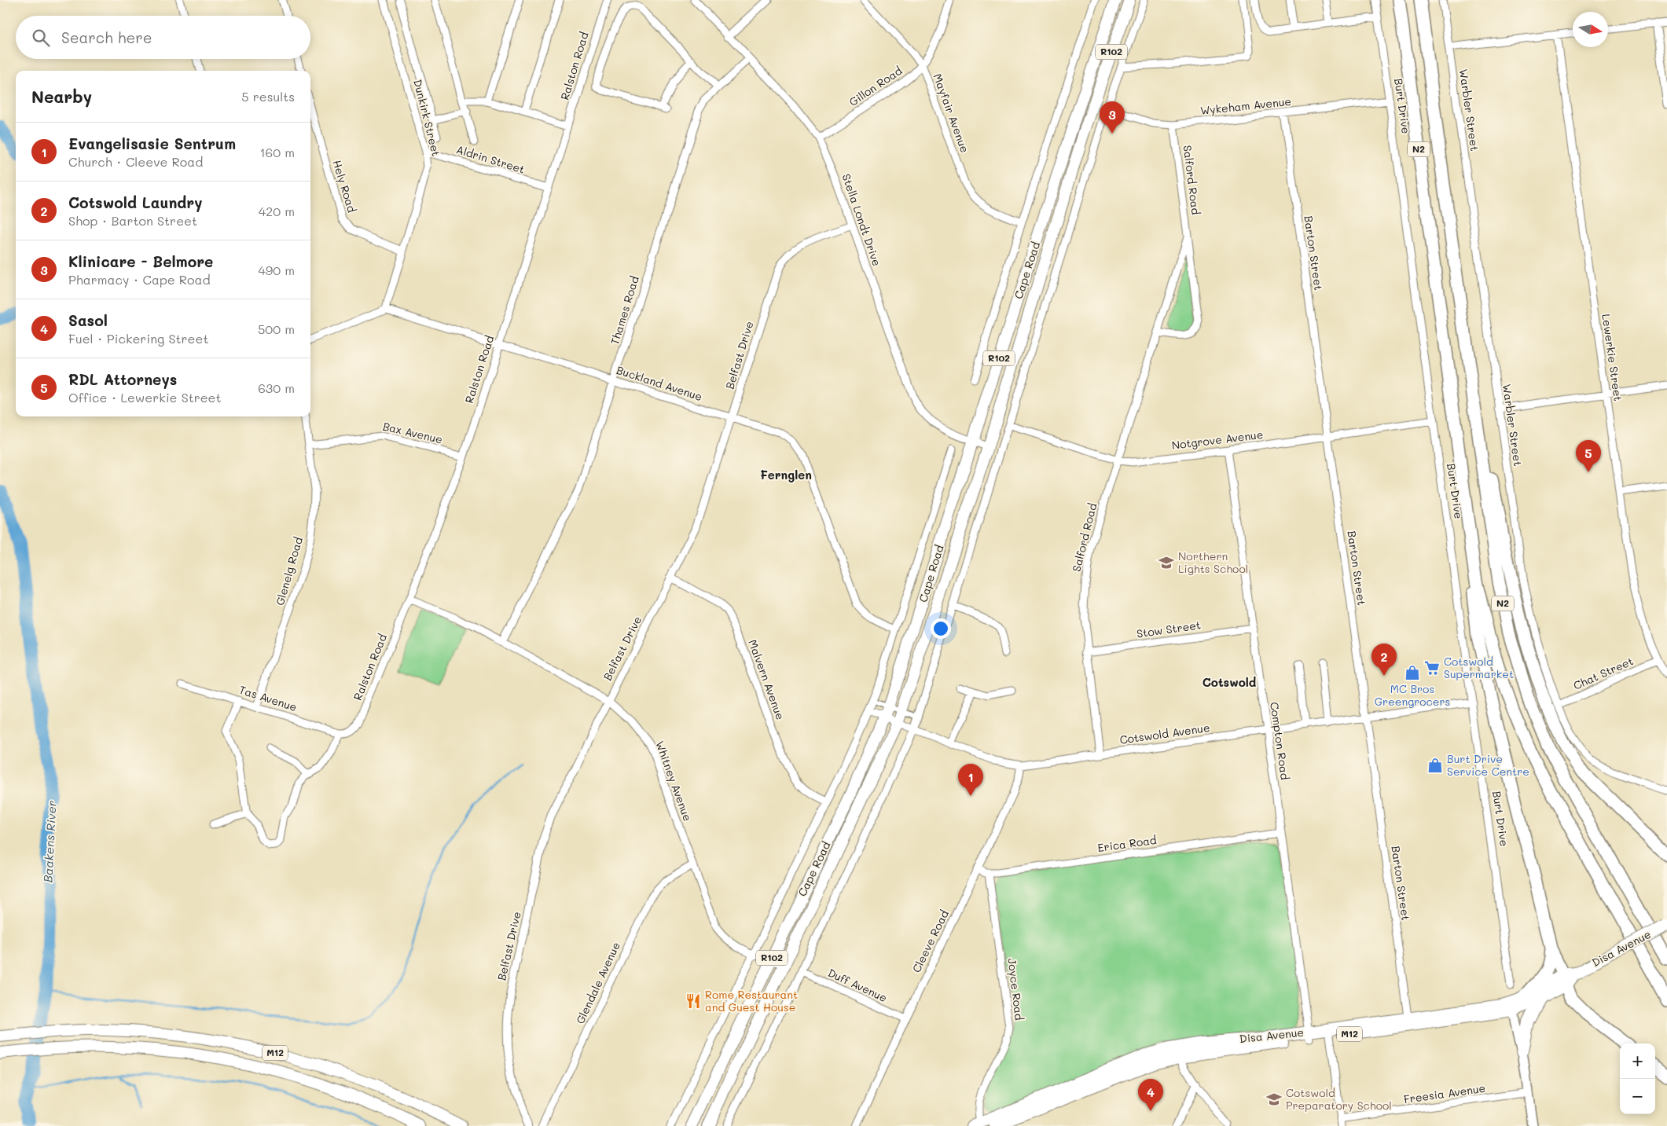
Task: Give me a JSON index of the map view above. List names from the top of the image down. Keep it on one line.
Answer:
{"streets":{"highway":["N2"],"main road":["R102","Cape Road","Disa Avenue","M12"],"street":["Ralston Road","Gillon Road","Wykeham Avenue","Burt Drive","Warbler Street","Mayfair Avenue","Dunkirk Street","Aldrin Street","Salford Road","Hely Road","Stella Londt Drive","Barton Street","Thames Road","Belfast Drive","Lewerkie Street","Buckland Avenue","Bax Avenue","Notgrove Avenue","Glenelg Road","Stow Street","Chat Street","Malvern Avenue","Tas Avenue","Cotswold Avenue","Compton Road","Whitney Avenue","Erica Road","Cleeve Road","Glendale Avenue","Duff Avenue","Joyce Road","Freesia Avenue"]},"crossings":[["Ralston Road","Aldrin Street"],["Ralston Road","Buckland Avenue"],["Ralston Road","Bax Avenue"],["Ralston Road","Tas Avenue"],["Ralston Road","Whitney Avenue"],["Gillon Road","Mayfair Avenue"],["Gillon Road","Stella Londt Drive"],["Wykeham Avenue","Burt Drive"],["Wykeham Avenue","Salford Road"],["Wykeham Avenue","Barton Street"],["Burt Drive","Notgrove Avenue"],["Burt Drive","Cotswold Avenue"],["Warbler Street","Chat Street"],["Mayfair Avenue","Cape Road"],["Dunkirk Street","Aldrin Street"],["Dunkirk Street","Hely Road"],["Dunkirk Street","Buckland Avenue"],["Salford Road","Notgrove Avenue"],["Salford Road","Stow Street"],["Salford Road","Cotswold Avenue"],["Stella Londt Drive","Cape Road"],["Stella Londt Drive","Thames Road"],["Stella Londt Drive","Belfast Drive"],["Barton Street","Notgrove Avenue"],["Barton Street","Cotswold Avenue"],["Barton Street","Disa Avenue"],["Cape Road","Buckland Avenue"],["Cape Road","Malvern Avenue"],["Cape Road","Cotswold Avenue"],["Cape Road","Whitney Avenue"],["Thames Road","Buckland Avenue"],["Thames Road","Whitney Avenue"],["Belfast Drive","Buckland Avenue"],["Belfast Drive","Malvern Avenue"],["Belfast Drive","Whitney Avenue"],["Lewerkie Street","Chat Street"],["Bax Avenue","Glenelg Road"],["Notgrove Avenue","Compton Road"],["Glenelg Road","Tas Avenue"],["Stow Street","Compton Road"],["Cotswold Avenue","Compton Road"],["Cotswold Avenue","Cleeve Road"],["Compton Road","Erica Road"],["Compton Road","Disa Avenue"],["Whitney Avenue","Glendale Avenue"],["Erica Road","Joyce Road"],["Cleeve Road","Duff Avenue"],["Disa Avenue","Joyce Road"]],"districts":["Fernglen","Cotswold"],"water":["Baakens River"],"places":{"school or university":["Northern Lights School","Cotswold Preparatory School"],"supermarket":["Cotswold Supermarket"],"shop":["MC Bros Greengrocers","Burt Drive Service Centre"],"restaurant":["Rome Restaurant and Guest House"]},"north":"right","page":{"search":"Search here","heading":["Nearby","5 results"],"pins":["3","5","2","1","4"],"list":[{"mark":"1","name":"Evangelisasie Sentrum","note":"Church · Cleeve Road","value":"160 m"},{"mark":"2","name":"Cotswold Laundry","note":"Shop · Barton Street","value":"420 m"},{"mark":"3","name":"Klinicare - Belmore","note":"Pharmacy · Cape Road","value":"490 m"},{"mark":"4","name":"Sasol","note":"Fuel · Pickering Street","value":"500 m"},{"mark":"5","name":"RDL Attorneys","note":"Office · Lewerkie Street","value":"630 m"}],"map_buttons":["+","−"]}}
